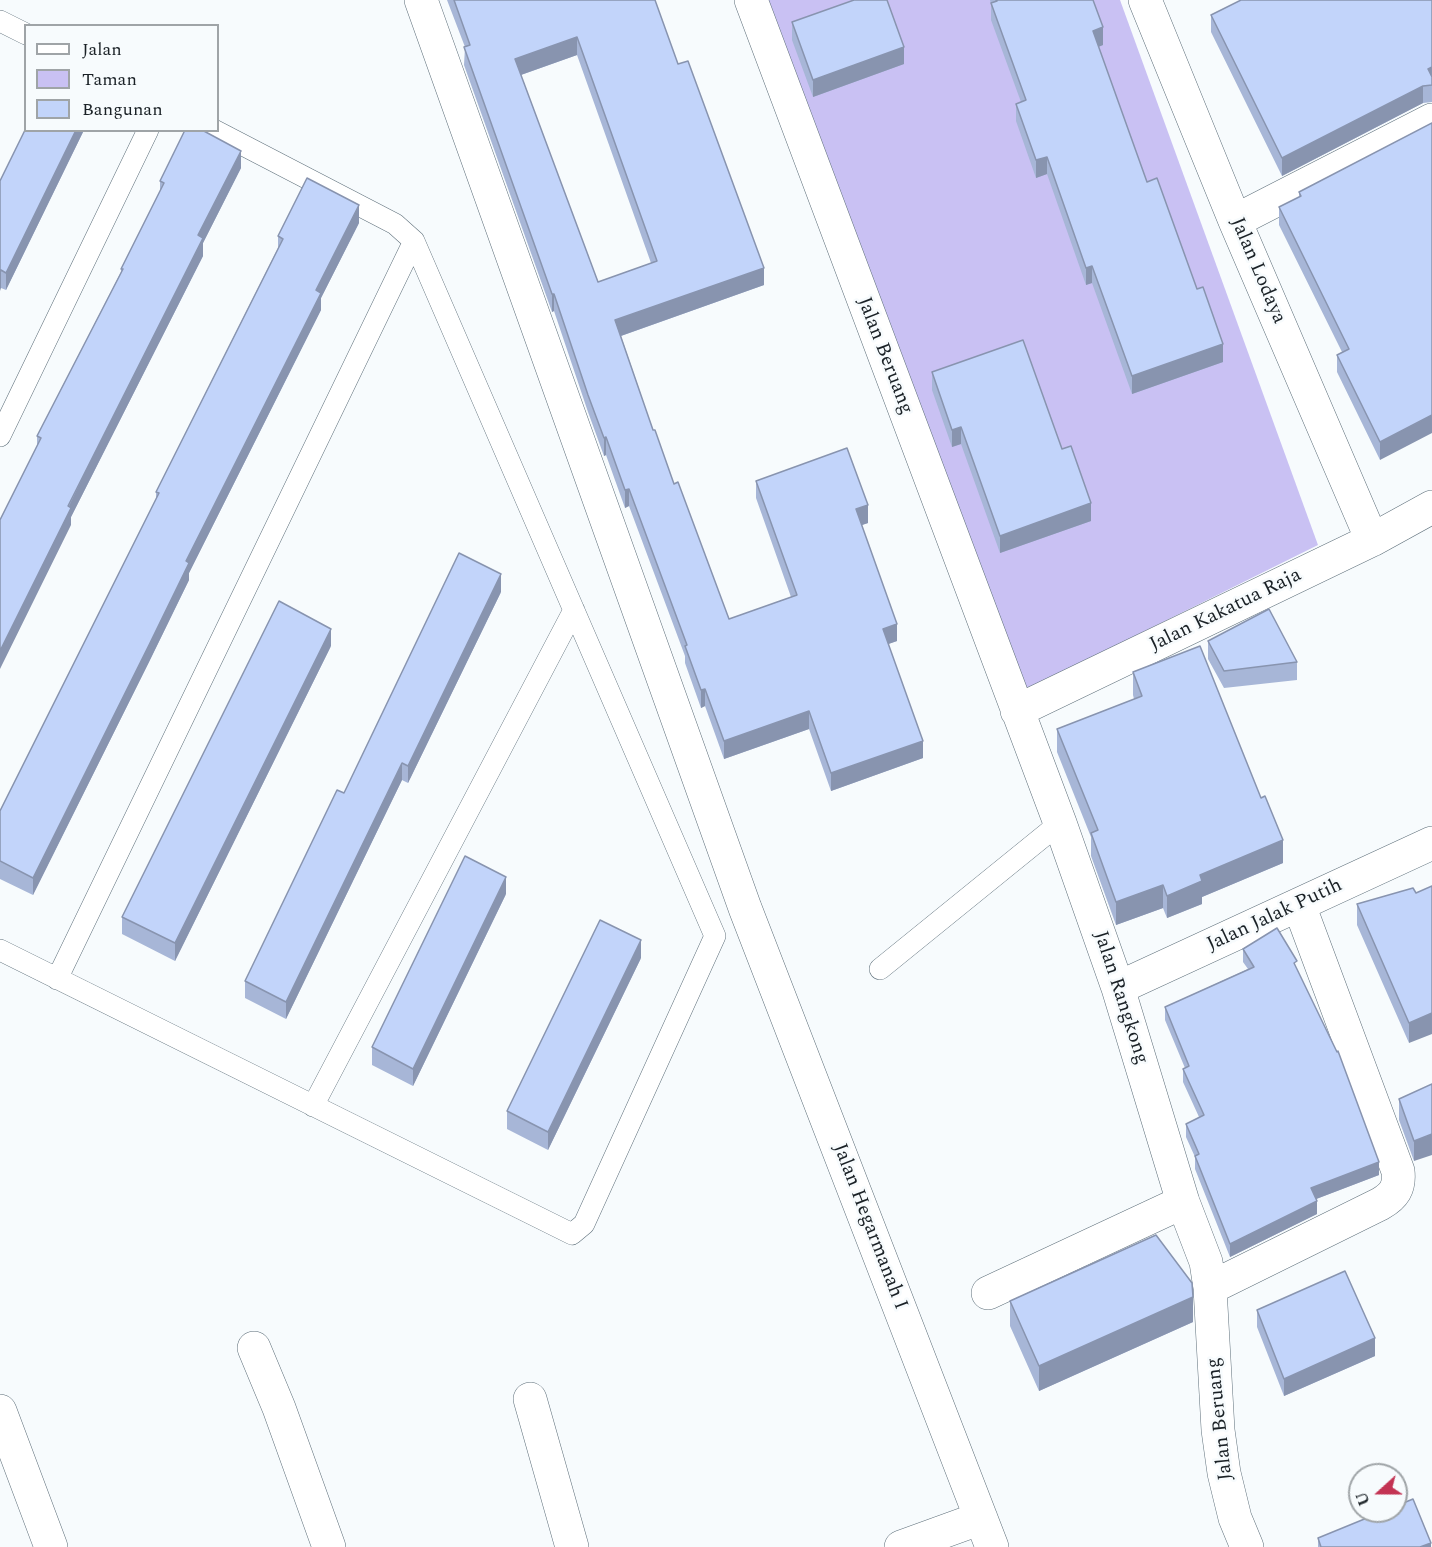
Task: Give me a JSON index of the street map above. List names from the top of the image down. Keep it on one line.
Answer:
{"streets":{"street":["Jalan Lodaya","Jalan Beruang","Jalan Kakatua Raja","Jalan Jalak Putih","Jalan Rangkong","Jalan Hegarmanah I"]},"crossings":[["Jalan Lodaya","Jalan Kakatua Raja"],["Jalan Beruang","Jalan Kakatua Raja"],["Jalan Beruang","Jalan Rangkong"],["Jalan Kakatua Raja","Jalan Rangkong"],["Jalan Jalak Putih","Jalan Rangkong"]],"legend":["Jalan","Taman","Bangunan"],"north":"left"}
